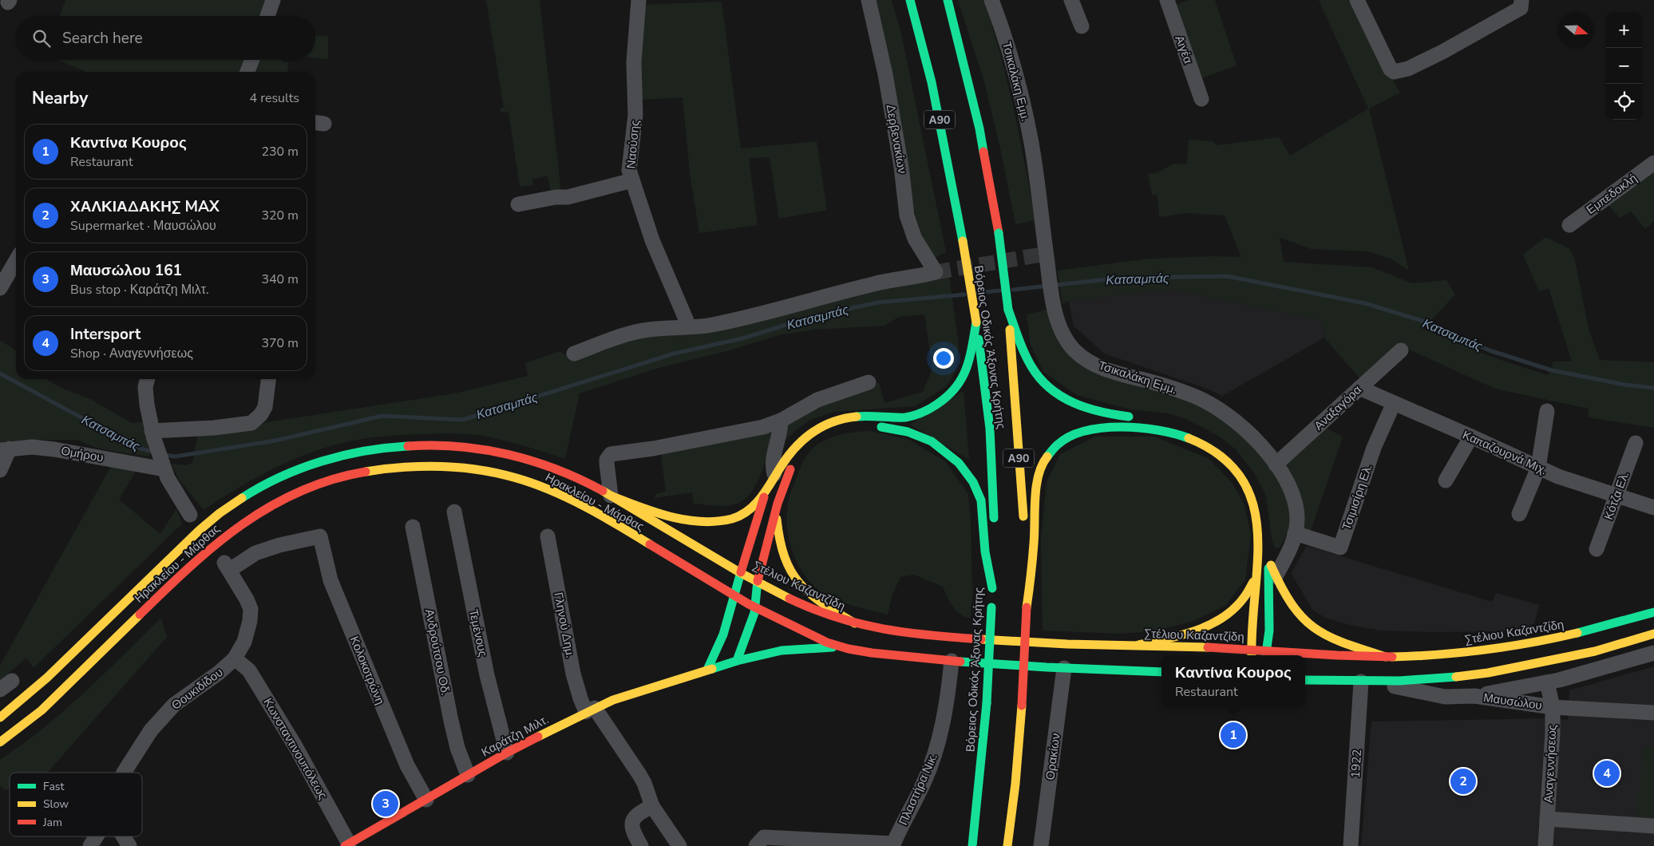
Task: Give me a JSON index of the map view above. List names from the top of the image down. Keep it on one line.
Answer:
{"streets":{"main road":["Α90","Βόρειος Οδικός Άξονας Κρήτης","Ηρακλείου - Μάρθας","Στέλιου Καζαντζίδη","Καράτζη Μιλτ."],"street":["Αιγέα","Τσικαλάκη Εμμ.","Δερβενακίων","Ναούσης","Εμπεδοκλή","Αναξαγόρα","Καπαζουρνά Μιχ.","Ομήρου","Κότζα Ελ.","Τσιμισίρη Ελ.","Γληνού Δημ.","Τεμένους","Ανδρούτσου Οδ.","Κολοκοτρώνη","Θουκιδίδου","Μαυσώλου","Κωνσταντινουπόλεως","Ορακίων","1922","Αναγεννήσεως","Πλαστήρα Νικ."]},"crossings":[["Τσικαλάκη Εμμ.","Αναξαγόρα"],["Τσικαλάκη Εμμ.","Τσιμισίρη Ελ."],["Δερβενακίων","Ναούσης"],["Αναξαγόρα","Καπαζουρνά Μιχ."],["Καπαζουρνά Μιχ.","Κότζα Ελ."],["Καπαζουρνά Μιχ.","Τσιμισίρη Ελ."],["Ηρακλείου - Μάρθας","Στέλιου Καζαντζίδη"],["Γληνού Δημ.","Καράτζη Μιλτ."],["Τεμένους","Καράτζη Μιλτ."],["Ανδρούτσου Οδ.","Καράτζη Μιλτ."],["Κολοκοτρώνη","Θουκιδίδου"],["Κολοκοτρώνη","Καράτζη Μιλτ."],["Θουκιδίδου","Κωνσταντινουπόλεως"],["Μαυσώλου","1922"],["Μαυσώλου","Αναγεννήσεως"],["Καράτζη Μιλτ.","Κωνσταντινουπόλεως"]],"water":["Κατσαμπάς"],"legend":["Fast","Slow","Jam"],"north":"right","page":{"map_buttons":["+","−"],"search":"Search here","heading":["Nearby","4 results"],"list":[{"mark":"1","name":"Καντίνα Κουρος","note":"Restaurant","value":"230 m"},{"mark":"2","name":"ΧΑΛΚΙΑΔΑΚΗΣ MAX","note":"Supermarket · Μαυσώλου","value":"320 m"},{"mark":"3","name":"Μαυσώλου 161","note":"Bus stop · Καράτζη Μιλτ.","value":"340 m"},{"mark":"4","name":"Intersport","note":"Shop · Αναγεννήσεως","value":"370 m"}],"popup":["Καντίνα Κουρος","Restaurant"],"pins":["1","4","2","3"]}}
